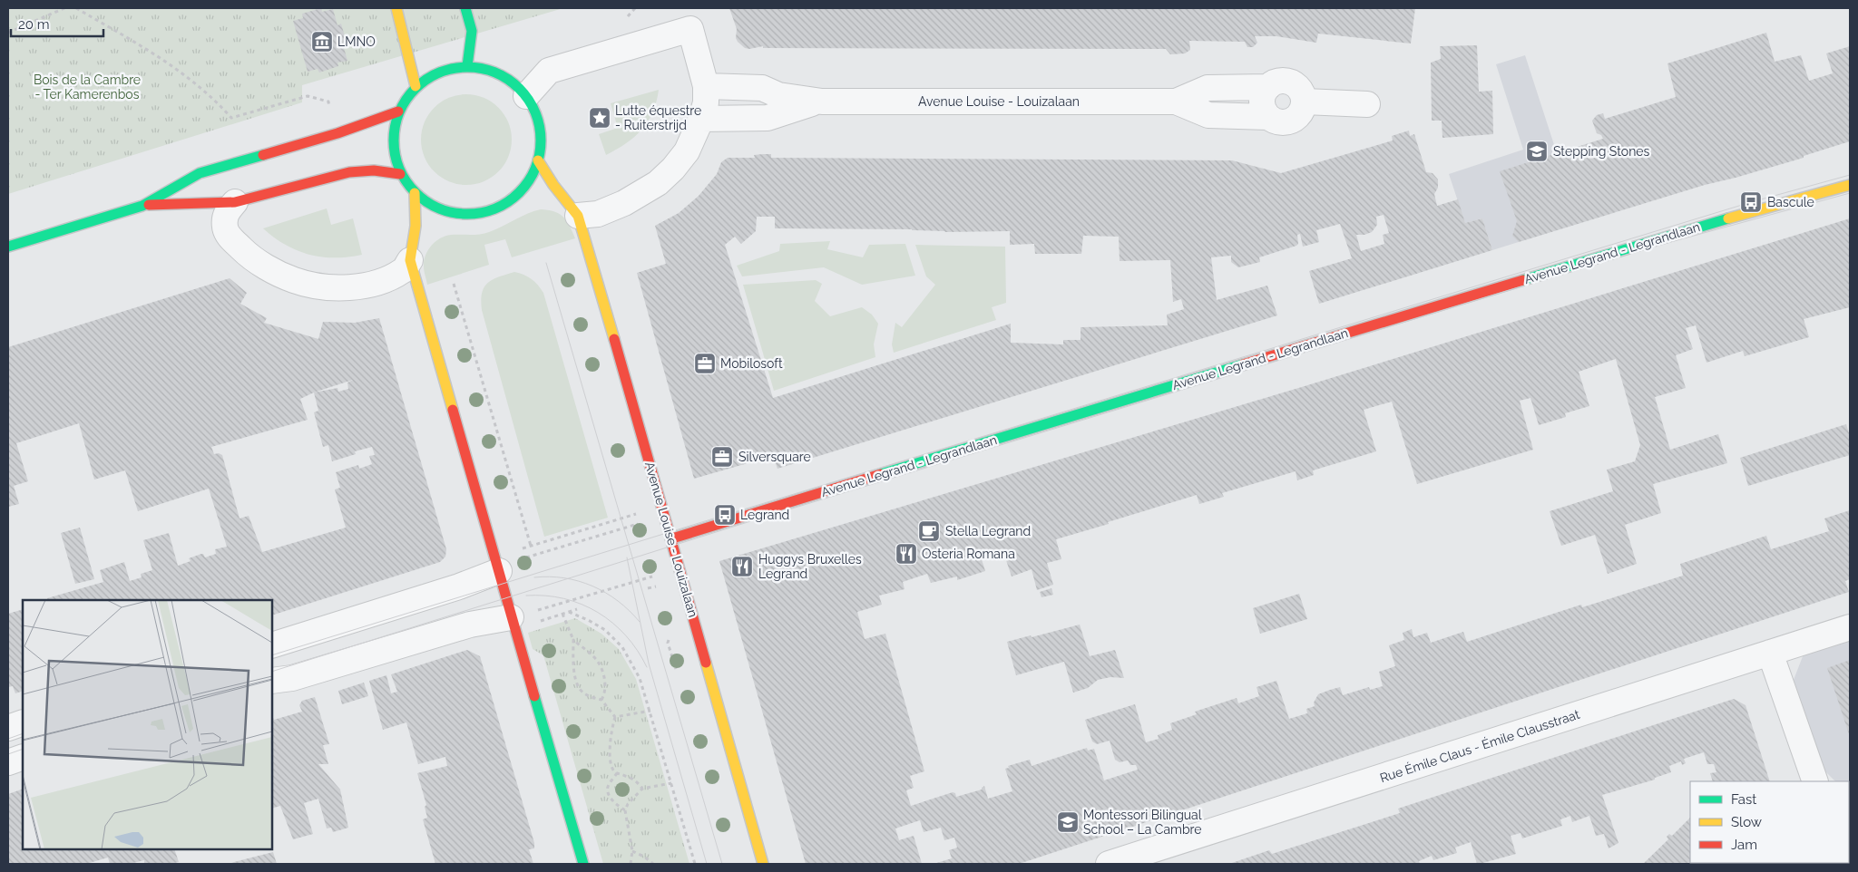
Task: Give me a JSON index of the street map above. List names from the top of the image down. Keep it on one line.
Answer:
{"streets":{"main road":["Avenue Louise - Louizalaan","Avenue Legrand - Legrandlaan"],"street":["Rue Émile Claus - Émile Clausstraat"]},"crossings":[["Avenue Louise - Louizalaan","Avenue Legrand - Legrandlaan"]],"parks":["Bois de la Cambre - Ter Kamerenbos"],"places":{"museum":["LMNO"],"place":["Lutte équestre - Ruiterstrijd"],"school or university":["Stepping Stones","Montessori Bilingual School – La Cambre"],"bus stop":["Bascule","Legrand"],"office":["Mobilosoft","Silversquare"],"cafe":["Stella Legrand"],"restaurant":["Osteria Romana","Huggys Bruxelles Legrand"]},"legend":["Fast","Slow","Jam"],"scale_bar":"20 m"}
